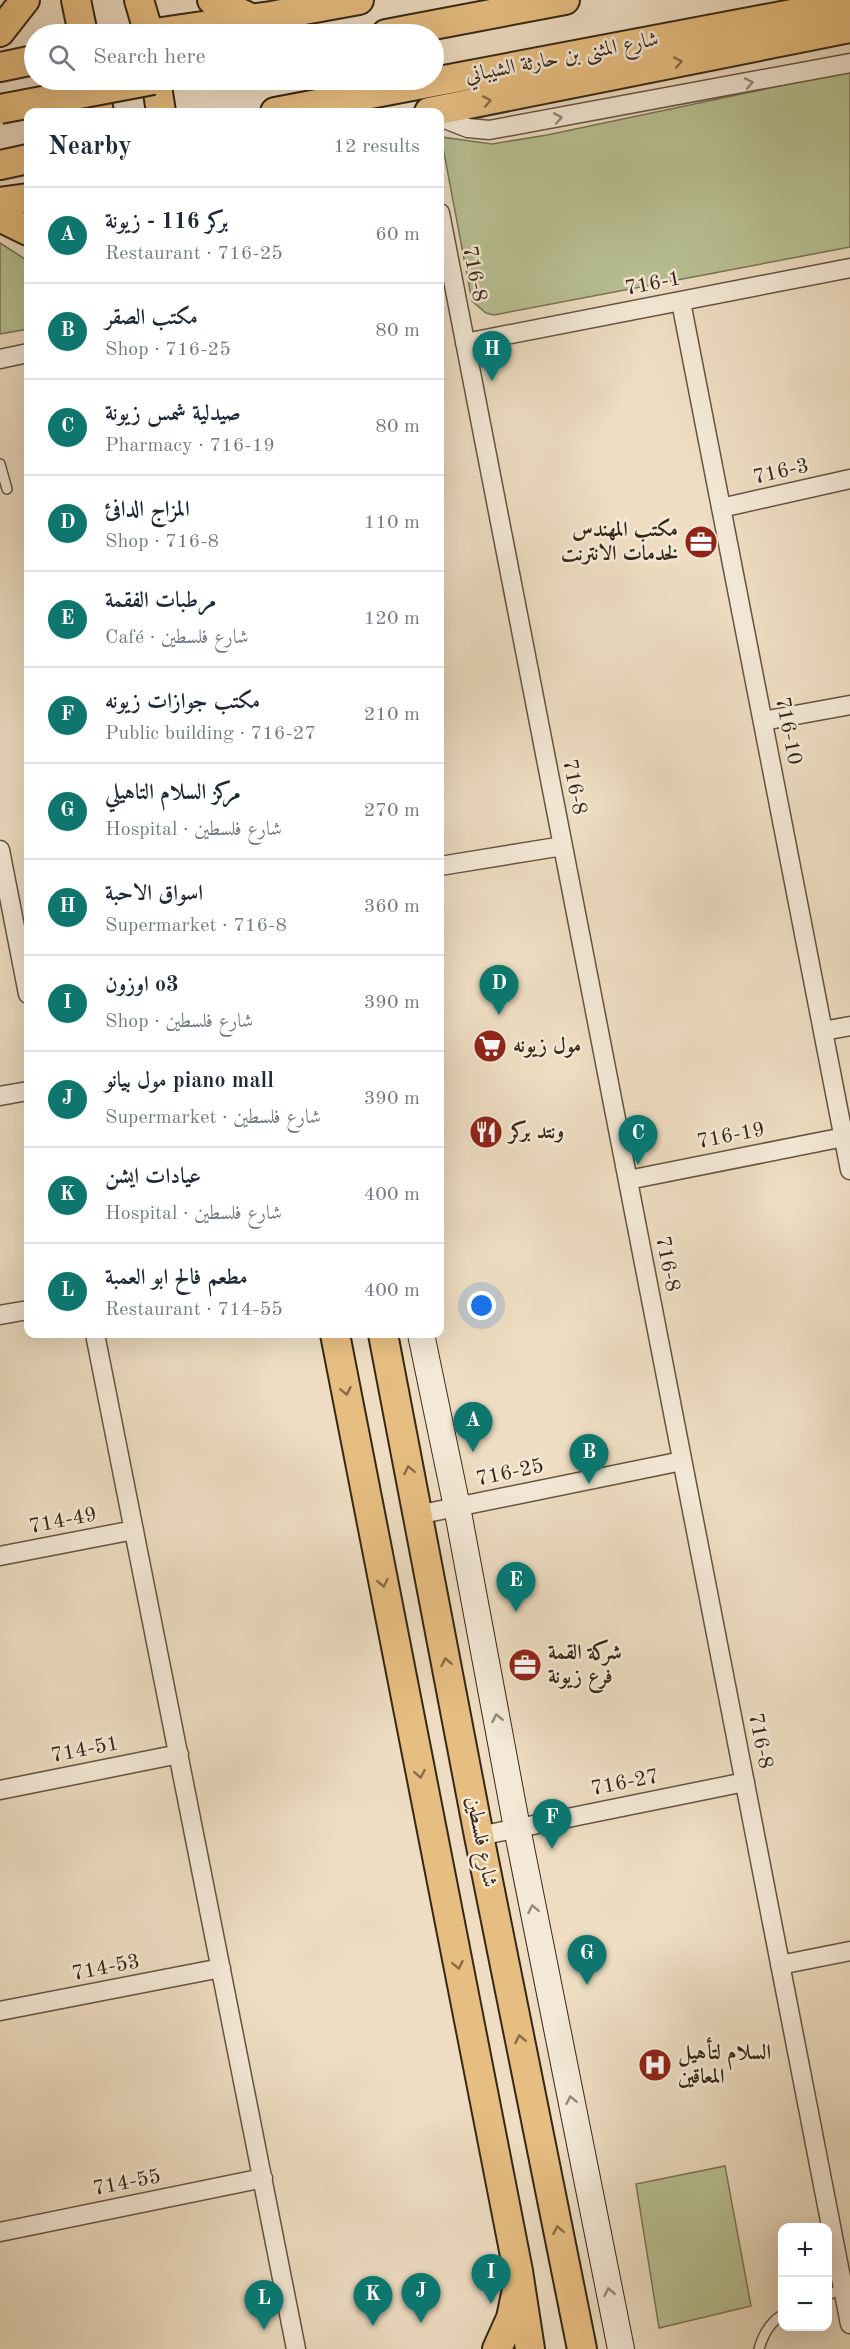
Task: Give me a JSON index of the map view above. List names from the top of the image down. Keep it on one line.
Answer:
{"streets":{"main road":["شارع المثنى بن حارثة الشيباني","شارع فلسطين"],"street":["716-8","716-1","716-3","716-10","716-19","716-25","714-49","714-51","716-27","714-53","714-55"]},"crossings":[["716-8","716-1"],["716-8","716-19"],["716-8","716-25"],["716-8","716-27"],["716-1","716-10"],["716-3","716-10"],["716-10","716-19"],["716-25","شارع فلسطين"],["716-27","شارع فلسطين"]],"places":{"office":["مكتب المهندس لخدمات الانترنت","شركة القمة فرع زيونة"],"supermarket":["مول زيونه"],"restaurant":["ونتد بركر"],"hospital":["السلام لتأهيل المعاقين"]},"page":{"search":"Search here","heading":["Nearby","12 results"],"list":[{"mark":"A","name":"بركر 116 - زيونة","note":"Restaurant · 716-25","value":"60 m"},{"mark":"B","name":"مكتب الصقر","note":"Shop · 716-25","value":"80 m"},{"mark":"C","name":"صيدلية شمس زيونة","note":"Pharmacy · 716-19","value":"80 m"},{"mark":"D","name":"المزاج الدافئ","note":"Shop · 716-8","value":"110 m"},{"mark":"E","name":"مرطبات الفقمة","note":"Café · شارع فلسطين","value":"120 m"},{"mark":"F","name":"مكتب جوازات زيونه","note":"Public building · 716-27","value":"210 m"},{"mark":"G","name":"مركز السلام التاهيلي","note":"Hospital · شارع فلسطين","value":"270 m"},{"mark":"H","name":"اسواق الاحبة","note":"Supermarket · 716-8","value":"360 m"},{"mark":"I","name":"اوزون o3","note":"Shop · شارع فلسطين","value":"390 m"},{"mark":"J","name":"مول بيانو piano mall","note":"Supermarket · شارع فلسطين","value":"390 m"},{"mark":"K","name":"عيادات ايشن","note":"Hospital · شارع فلسطين","value":"400 m"},{"mark":"L","name":"مطعم فالح ابو العمبة","note":"Restaurant · 714-55","value":"400 m"}],"pins":["H","D","C","A","B","E","F","G","I","J","K","L"],"map_buttons":["+","−"]}}
